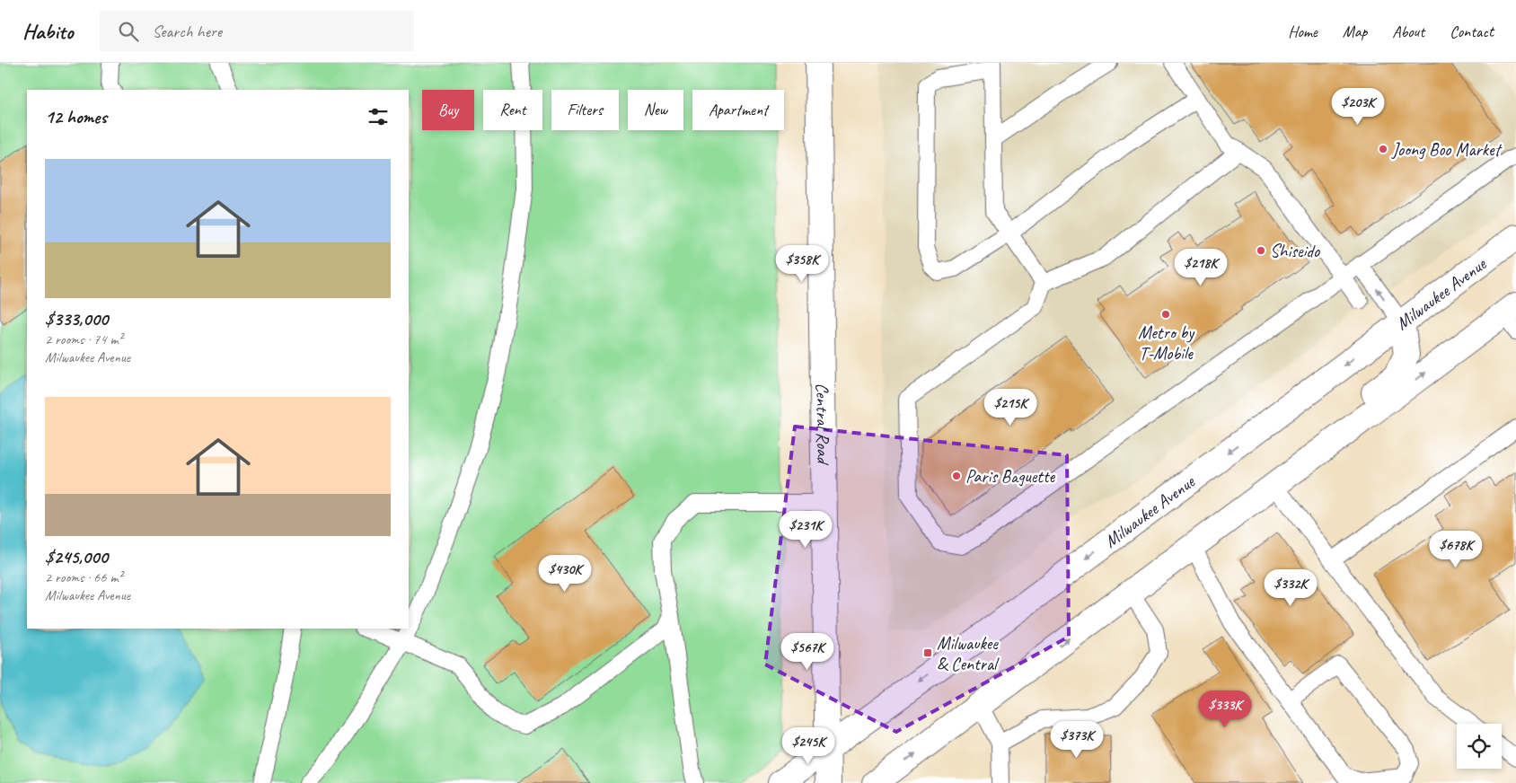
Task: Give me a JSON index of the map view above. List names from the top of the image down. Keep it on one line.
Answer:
{"streets":{"main road":["Milwaukee Avenue","Central Road"]},"crossings":[["Milwaukee Avenue","Central Road"]],"places":{"other":["Joong Boo Market","Shiseido","Metro by T-Mobile","Paris Baguette"],"transit":["Milwaukee & Central"]},"page":{"header":"Habito","search":"Search here","nav":["Home","Map","About","Contact"],"price":["$203K","$358K","$218K","$215K","$231K","$678K","$430K","$332K","$567K","$333K","$373K","$245K"],"chip":["Buy","Rent","Filters","New","Apartment"],"heading":"12 homes","list":[{"name":"$333,000","note":"2 rooms · 74 m² · Milwaukee Avenue"},{"name":"$245,000","note":"2 rooms · 66 m² · Milwaukee Avenue"}]}}
